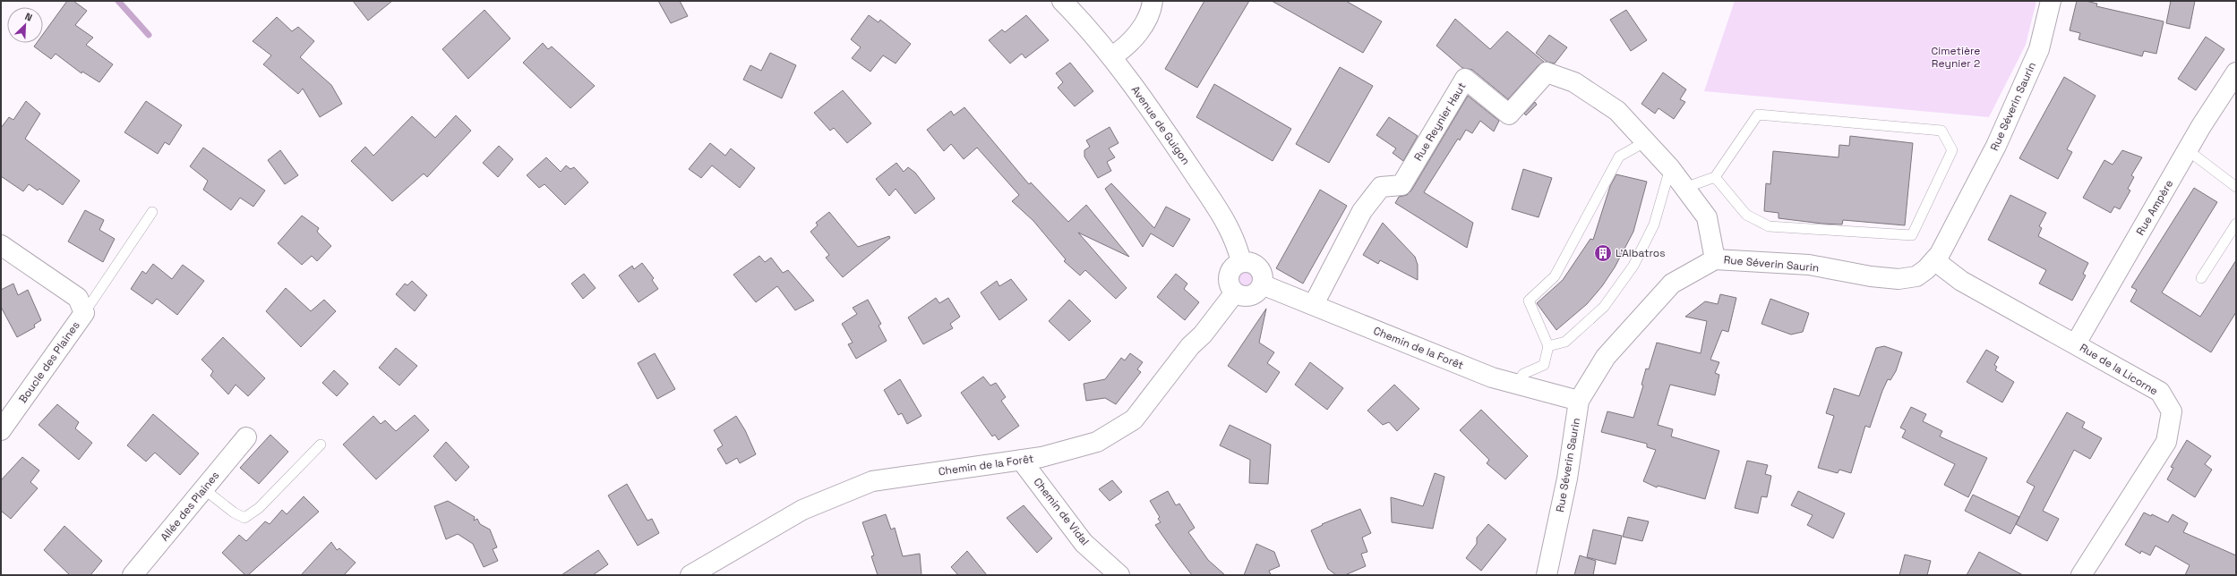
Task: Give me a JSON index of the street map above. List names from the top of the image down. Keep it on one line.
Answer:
{"streets":{"street":["Rue Séverin Saurin","Rue Reynier Haut","Avenue de Guigon","Rue Ampère","Chemin de la Forêt","Boucle des Plaines","Rue de la Licorne","Allée des Plaines","Chemin de Vidal"]},"crossings":[["Rue Séverin Saurin","Rue Reynier Haut"],["Rue Séverin Saurin","Chemin de la Forêt"],["Rue Séverin Saurin","Rue de la Licorne"],["Rue Reynier Haut","Chemin de la Forêt"],["Avenue de Guigon","Chemin de la Forêt"],["Rue Ampère","Rue de la Licorne"],["Chemin de la Forêt","Chemin de Vidal"]],"parks":["Cimetière Reynier 2"],"places":{"building":["L'Albatros"]},"north":"top right"}
